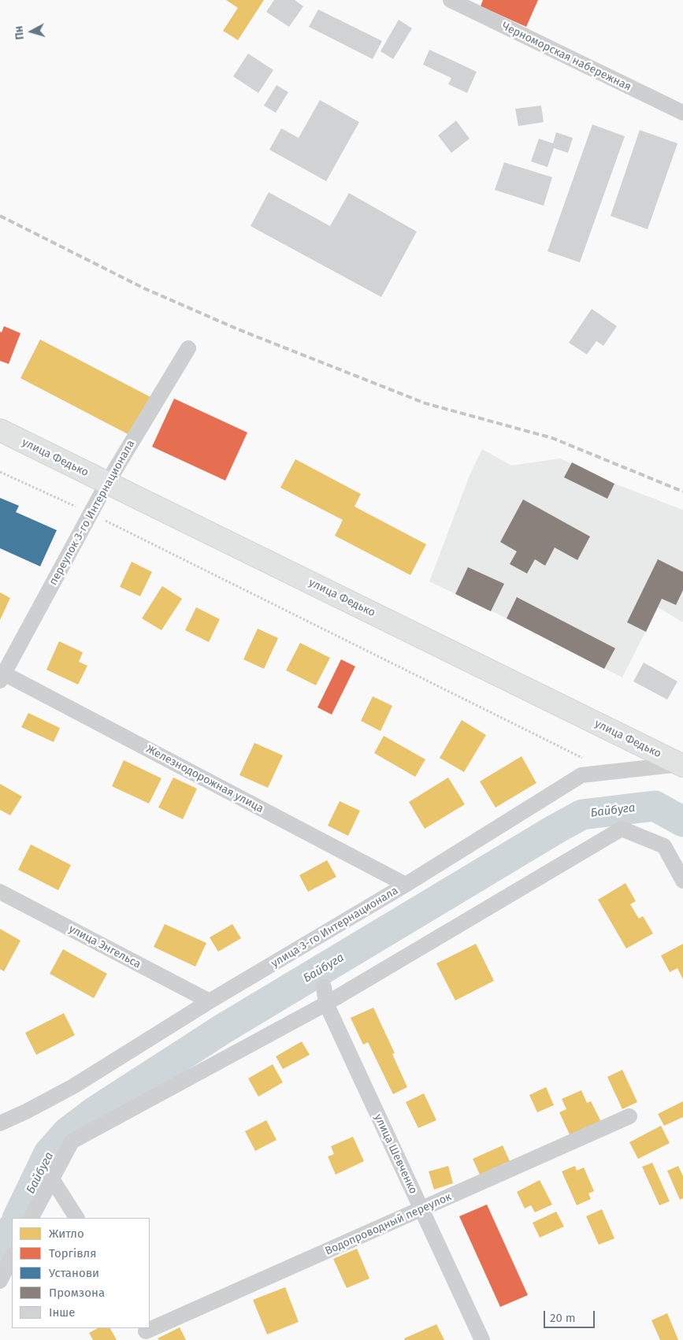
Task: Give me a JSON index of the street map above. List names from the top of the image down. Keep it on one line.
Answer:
{"streets":{"main road":["улица Федько"],"street":["Черноморская набережная","переулок 3-го Интернационала","Железнодорожная улица","улица 3-го Интернационала","улица Энгельса","улица Шевченко","Водопроводный переулок"]},"crossings":[["улица Федько","переулок 3-го Интернационала"],["улица Федько","улица 3-го Интернационала"],["переулок 3-го Интернационала","Железнодорожная улица"],["Железнодорожная улица","улица 3-го Интернационала"],["улица 3-го Интернационала","улица Энгельса"],["улица Шевченко","Водопроводный переулок"]],"water":["Байбуга"],"legend":["Житло","Торгівля","Установи","Промзона","Інше"],"scale_bar":"20 m","north":"left"}
